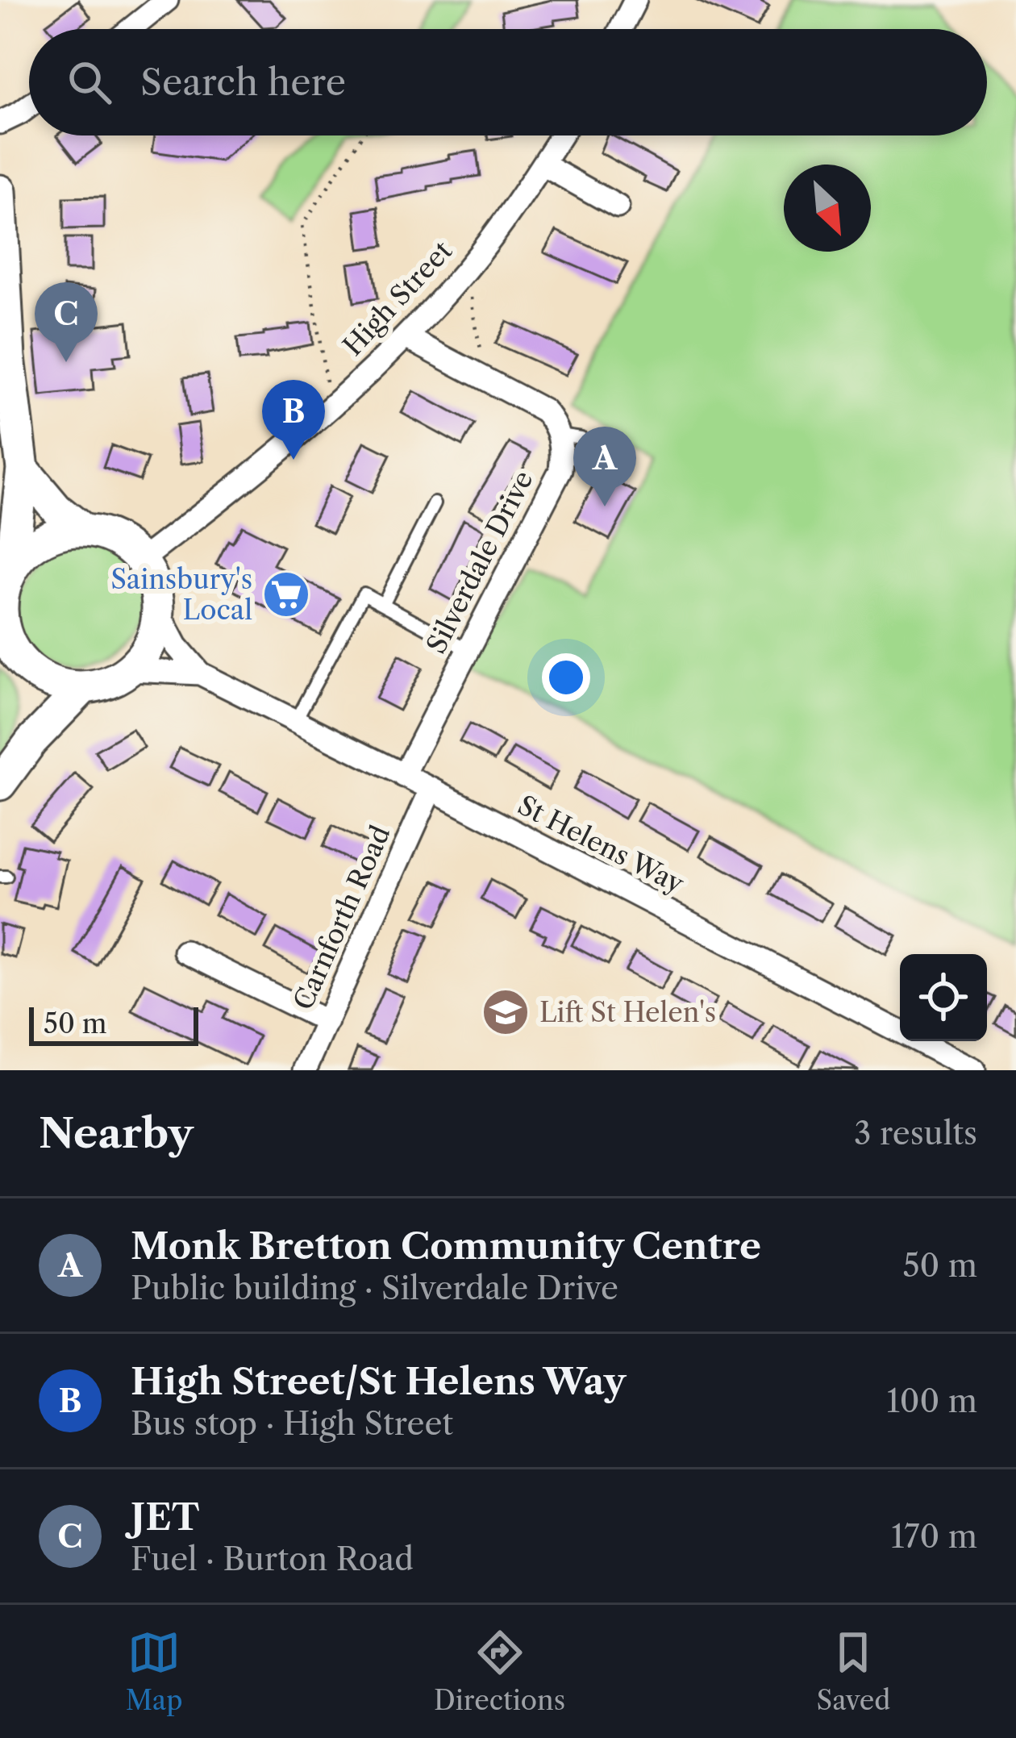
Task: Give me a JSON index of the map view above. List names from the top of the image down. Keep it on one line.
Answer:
{"streets":{"street":["High Street","Silverdale Drive","St Helens Way","Carnforth Road"]},"crossings":[["High Street","Silverdale Drive"],["High Street","St Helens Way"],["Silverdale Drive","St Helens Way"],["St Helens Way","Carnforth Road"]],"places":{"supermarket":["Sainsbury's Local"],"school or university":["Lift St Helen's"]},"scale_bar":"50 m","north":"bottom right","page":{"search":"Search here","pins":["C","B","A"],"scale":"50 m","heading":["Nearby","3 results"],"list":[{"mark":"A","name":"Monk Bretton Community Centre","note":"Public building · Silverdale Drive","value":"50 m"},{"mark":"B","name":"High Street/St Helens Way","note":"Bus stop · High Street","value":"100 m"},{"mark":"C","name":"JET","note":"Fuel · Burton Road","value":"170 m"}],"nav":["Map","Directions","Saved"]}}
